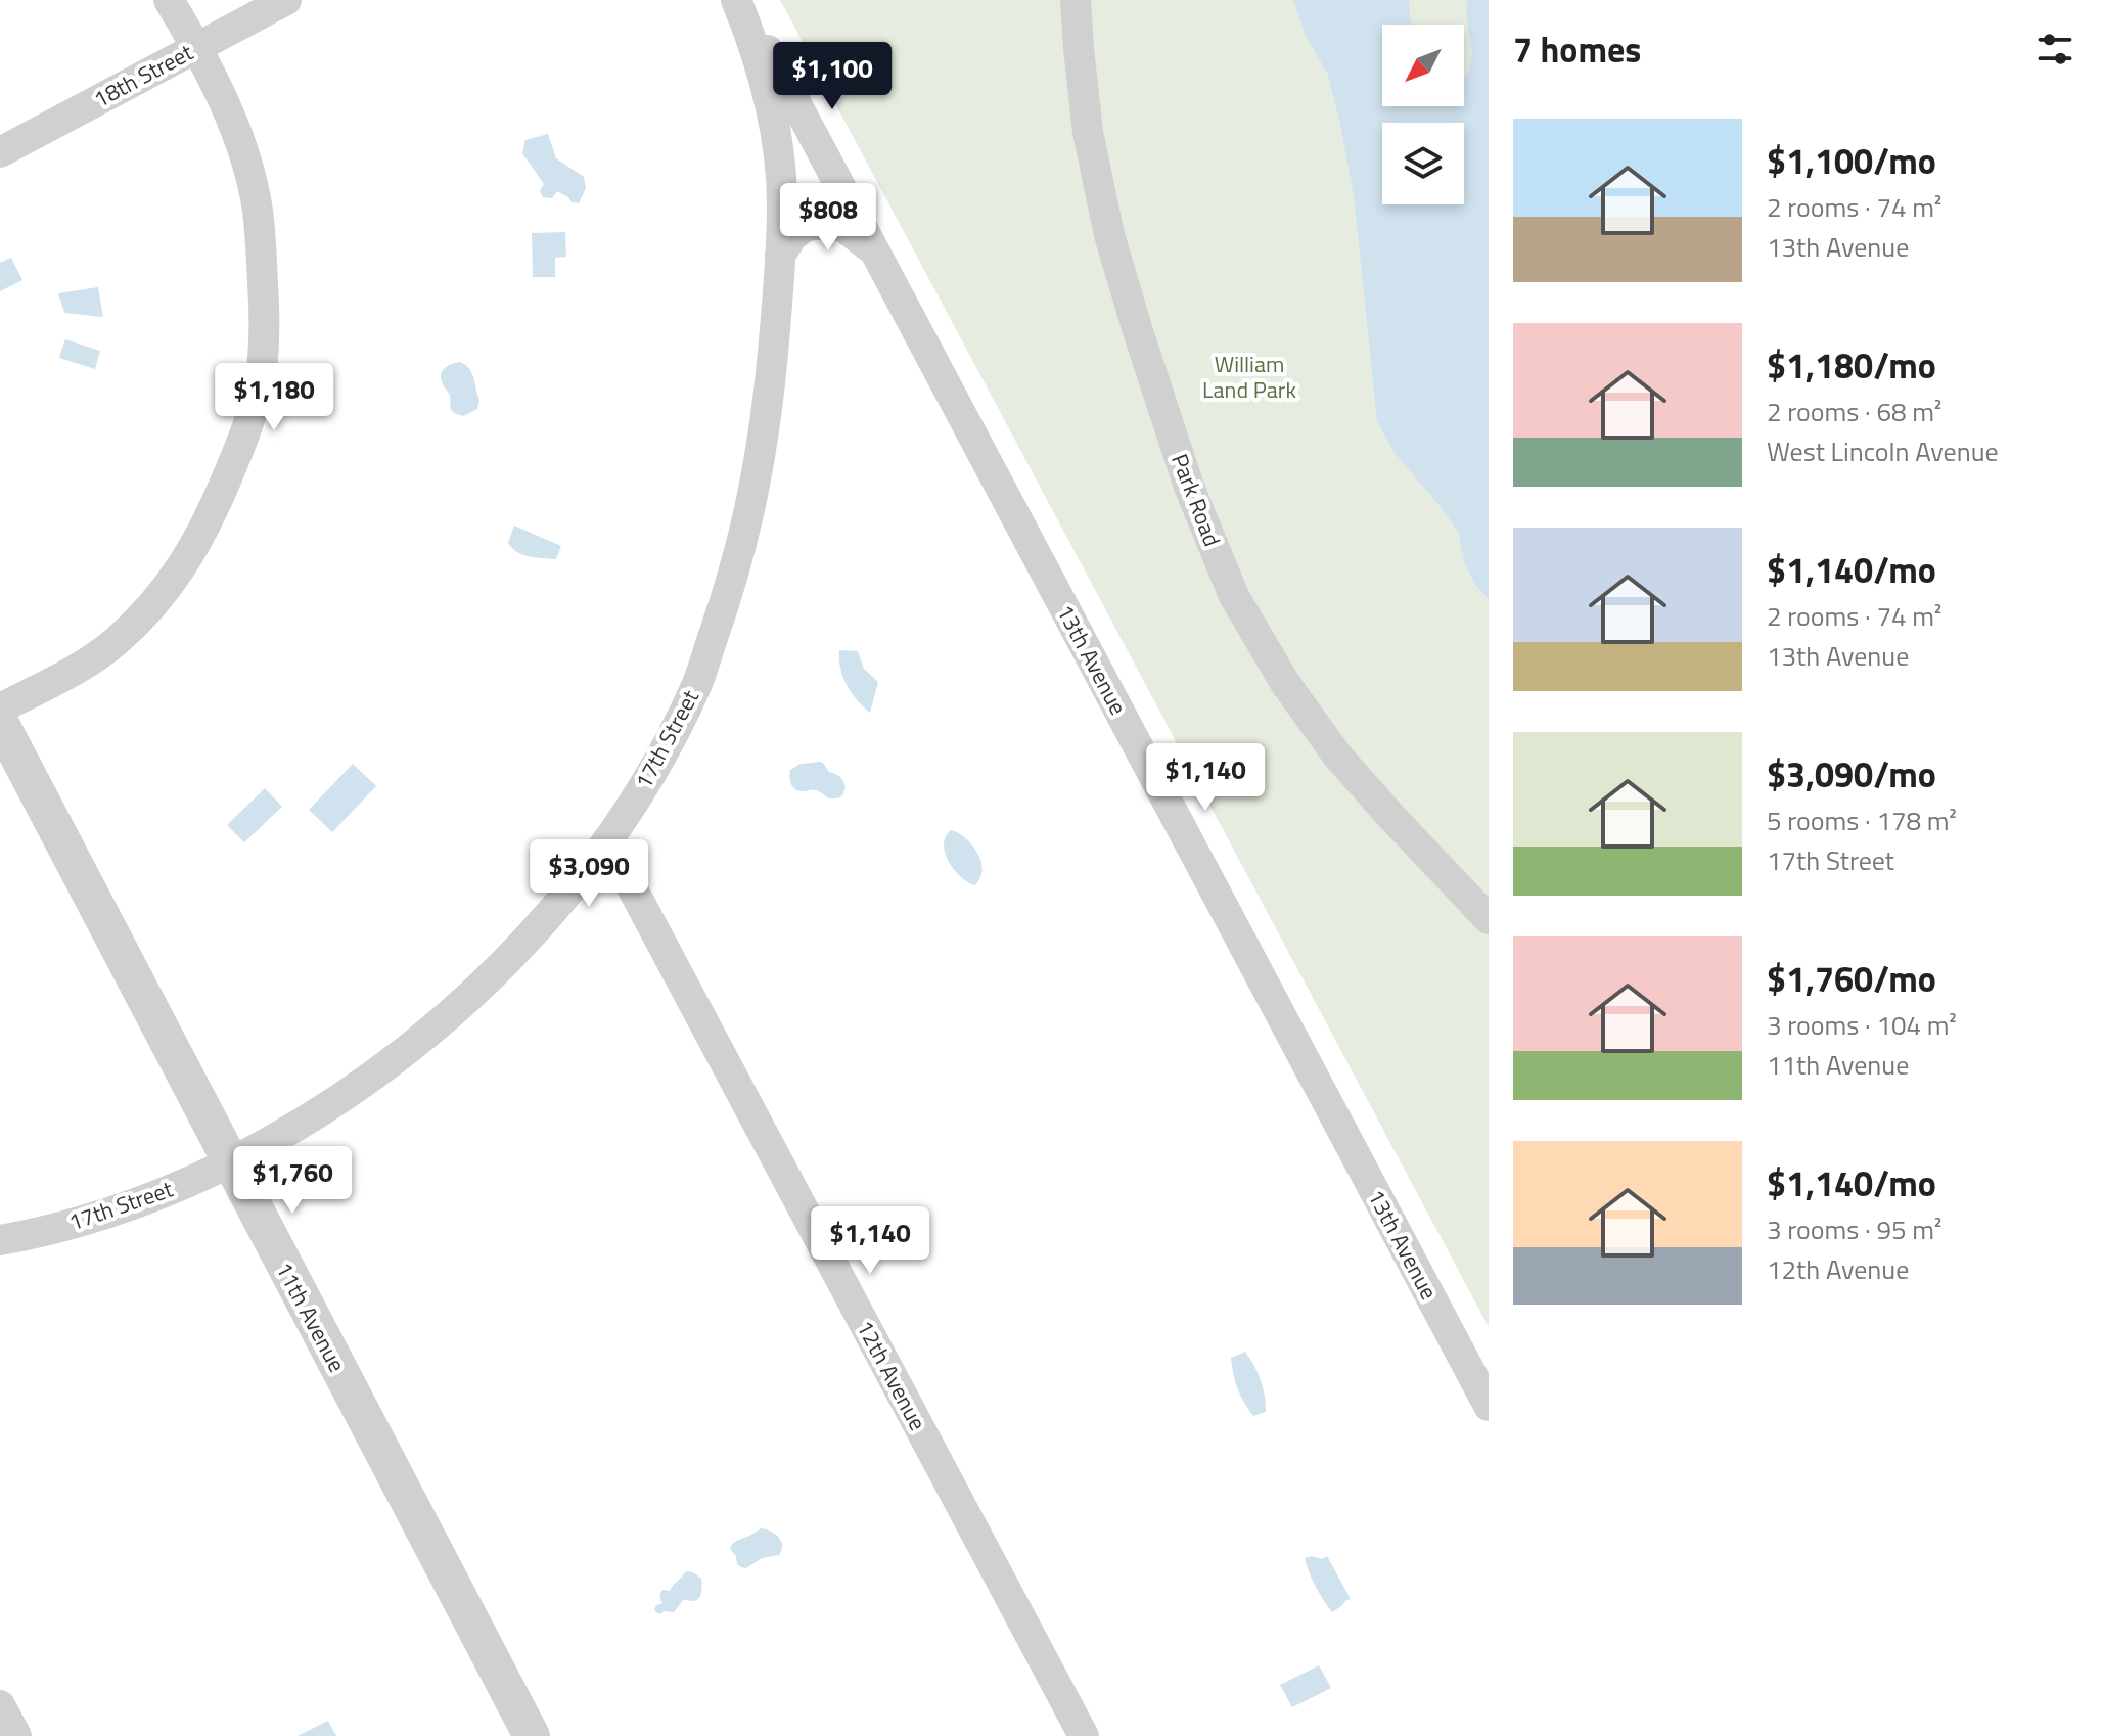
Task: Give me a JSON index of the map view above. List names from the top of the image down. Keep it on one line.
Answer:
{"streets":{"street":["18th Street","Park Road","13th Avenue","17th Street","11th Avenue","12th Avenue"]},"crossings":[["13th Avenue","17th Street"],["17th Street","11th Avenue"],["17th Street","12th Avenue"]],"parks":["William Land Park"],"north":"bottom left","page":{"heading":"7 homes","price":["$1,100","$808","$1,180","$1,140","$3,090","$1,760","$1,140"],"list":[{"name":"$1,100/mo","note":"2 rooms · 74 m² · 13th Avenue"},{"name":"$1,180/mo","note":"2 rooms · 68 m² · West Lincoln Avenue"},{"name":"$1,140/mo","note":"2 rooms · 74 m² · 13th Avenue"},{"name":"$3,090/mo","note":"5 rooms · 178 m² · 17th Street"},{"name":"$1,760/mo","note":"3 rooms · 104 m² · 11th Avenue"},{"name":"$1,140/mo","note":"3 rooms · 95 m² · 12th Avenue"}]}}
